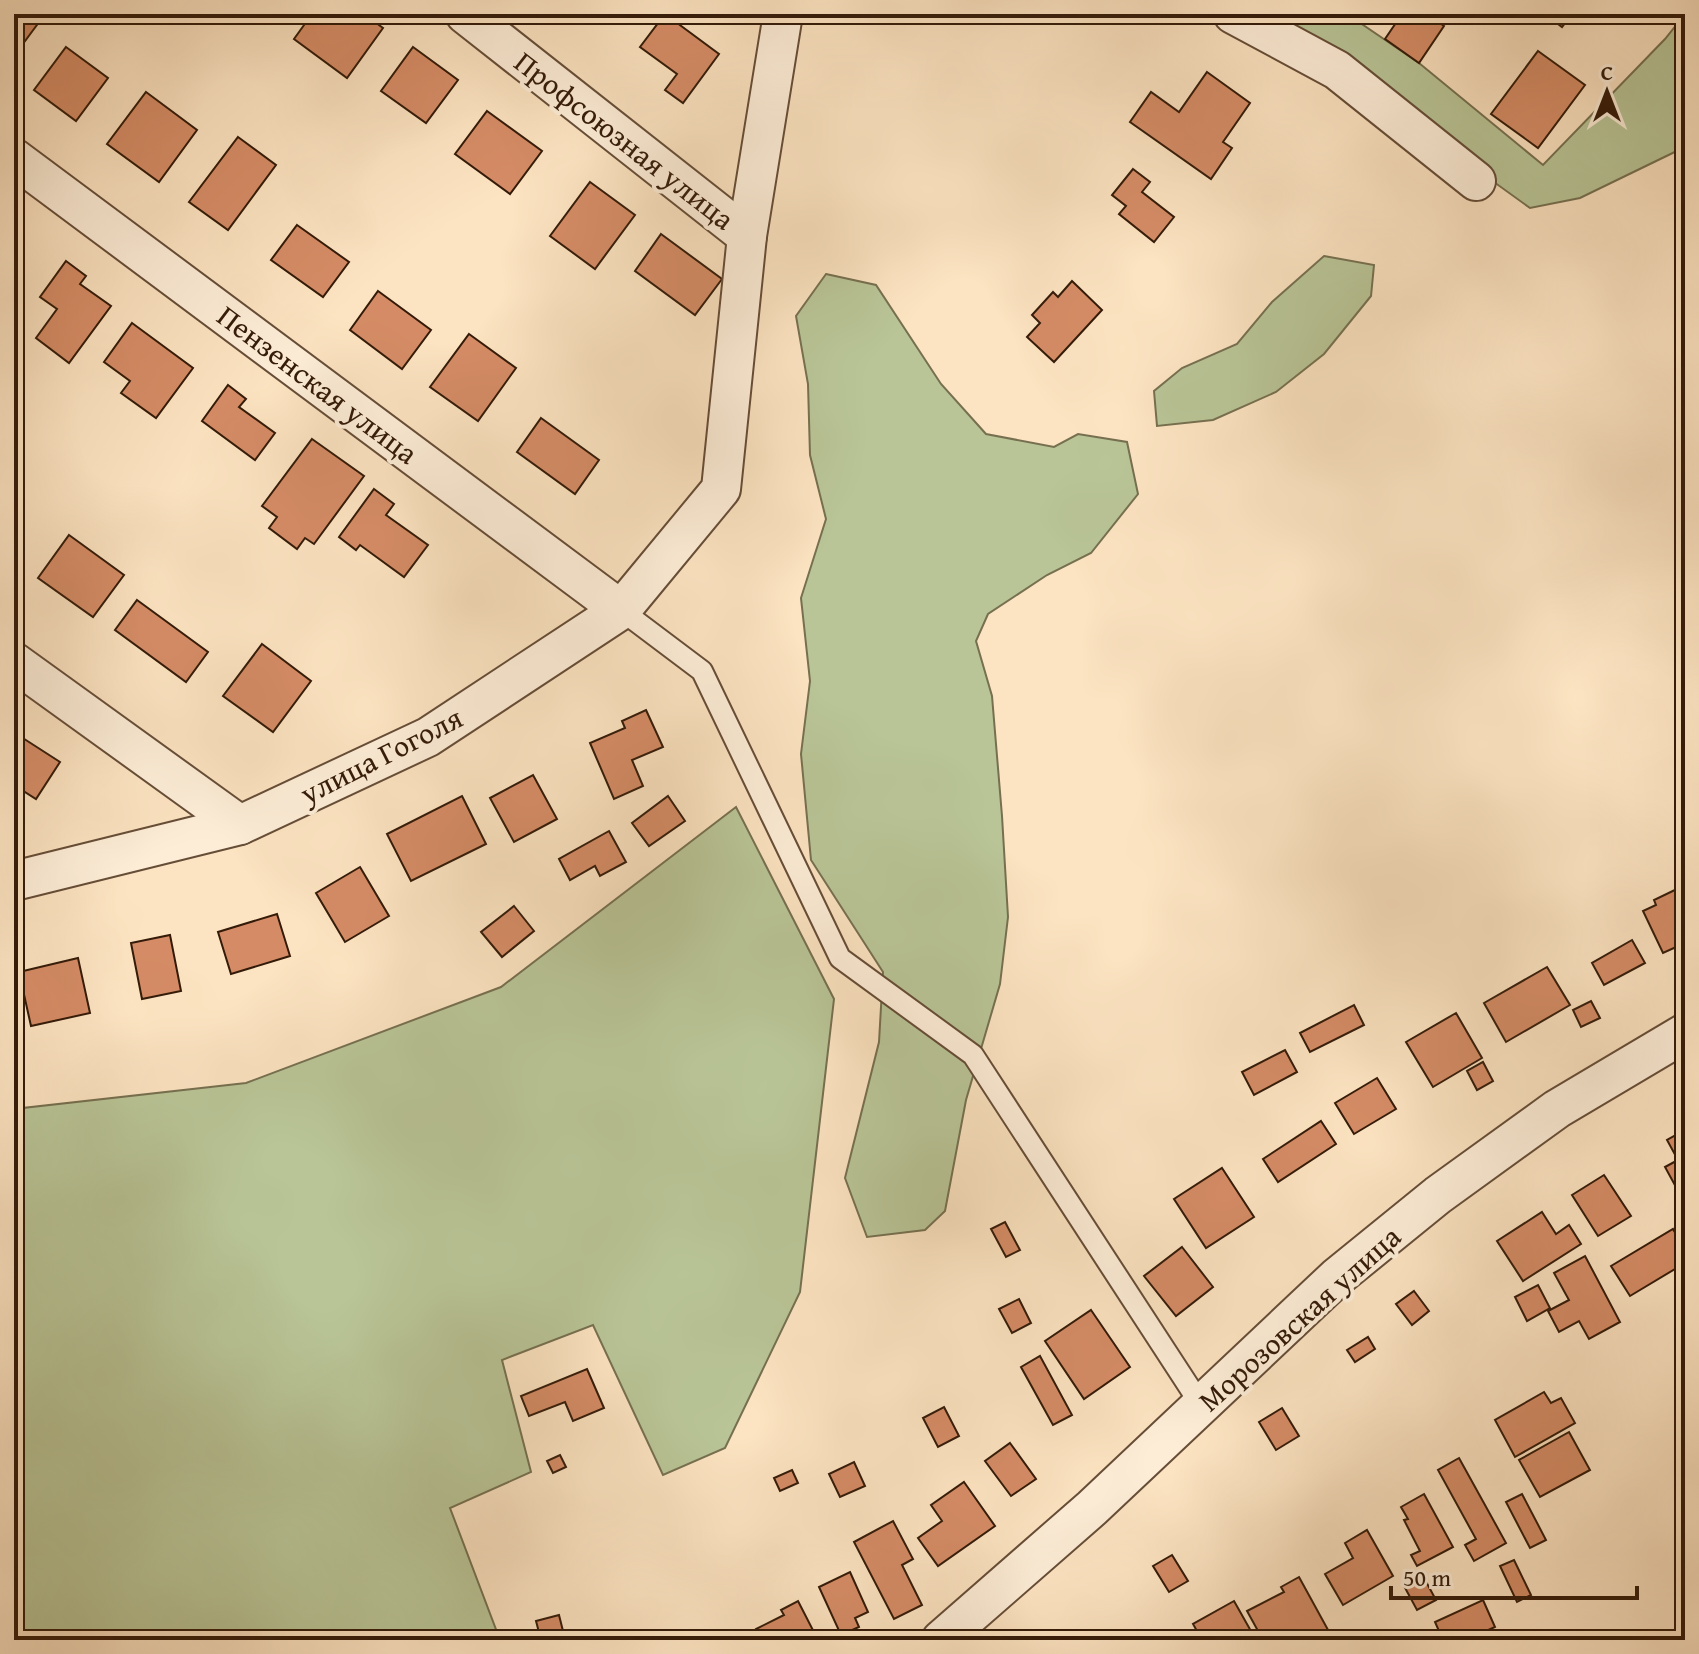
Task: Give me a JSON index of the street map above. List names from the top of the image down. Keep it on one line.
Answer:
{"streets":{"street":["Профсоюзная улица","Пензенская улица","улица Гоголя","Морозовская улица"]},"crossings":[["Профсоюзная улица","улица Гоголя"],["Пензенская улица","улица Гоголя"]],"scale_bar":"50 m","north":"top"}
